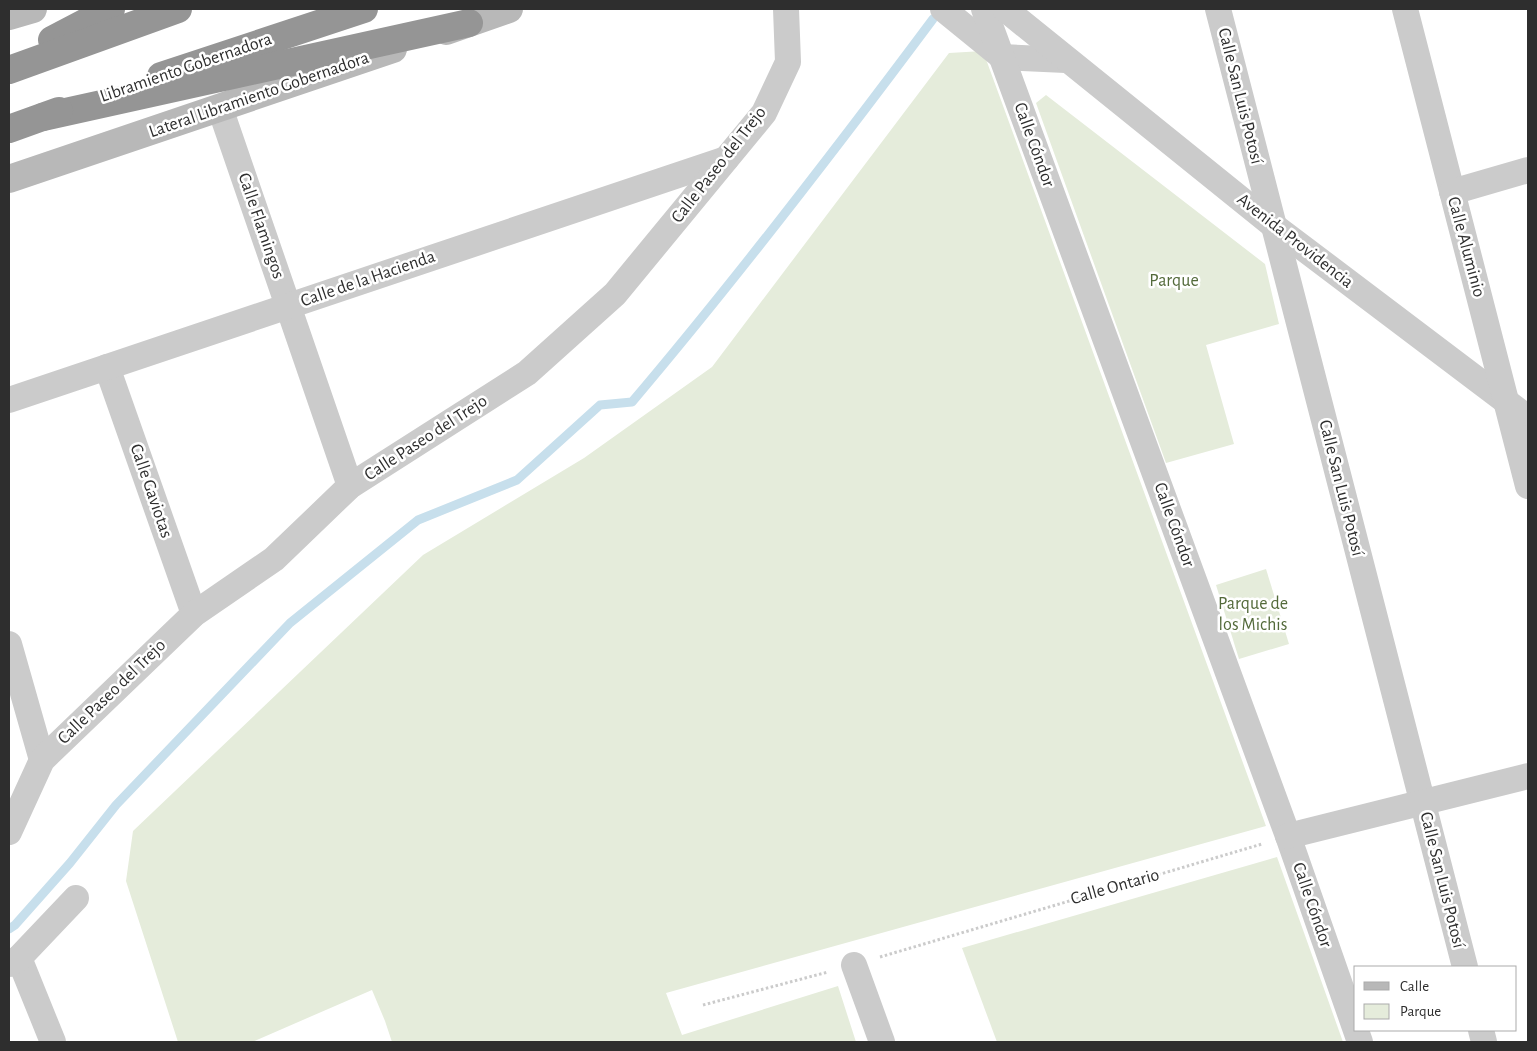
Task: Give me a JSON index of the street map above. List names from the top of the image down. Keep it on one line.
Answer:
{"streets":{"highway":["Libramiento Gobernadora"],"street":["Lateral Libramiento Gobernadora","Calle San Luis Potosí","Calle Cóndor","Calle Paseo del Trejo","Calle Flamingos","Avenida Providencia","Calle Aluminio","Calle de la Hacienda","Calle Gaviotas"],"path":["Calle Ontario"]},"crossings":[["Lateral Libramiento Gobernadora","Calle Flamingos"],["Calle San Luis Potosí","Avenida Providencia"],["Calle Cóndor","Calle Ontario"],["Calle Paseo del Trejo","Calle Flamingos"],["Calle Paseo del Trejo","Calle de la Hacienda"],["Calle Paseo del Trejo","Calle Gaviotas"],["Calle Flamingos","Calle de la Hacienda"],["Avenida Providencia","Calle Aluminio"],["Calle de la Hacienda","Calle Gaviotas"]],"parks":["Parque","Parque de los Michis"],"legend":["Calle","Parque"]}
